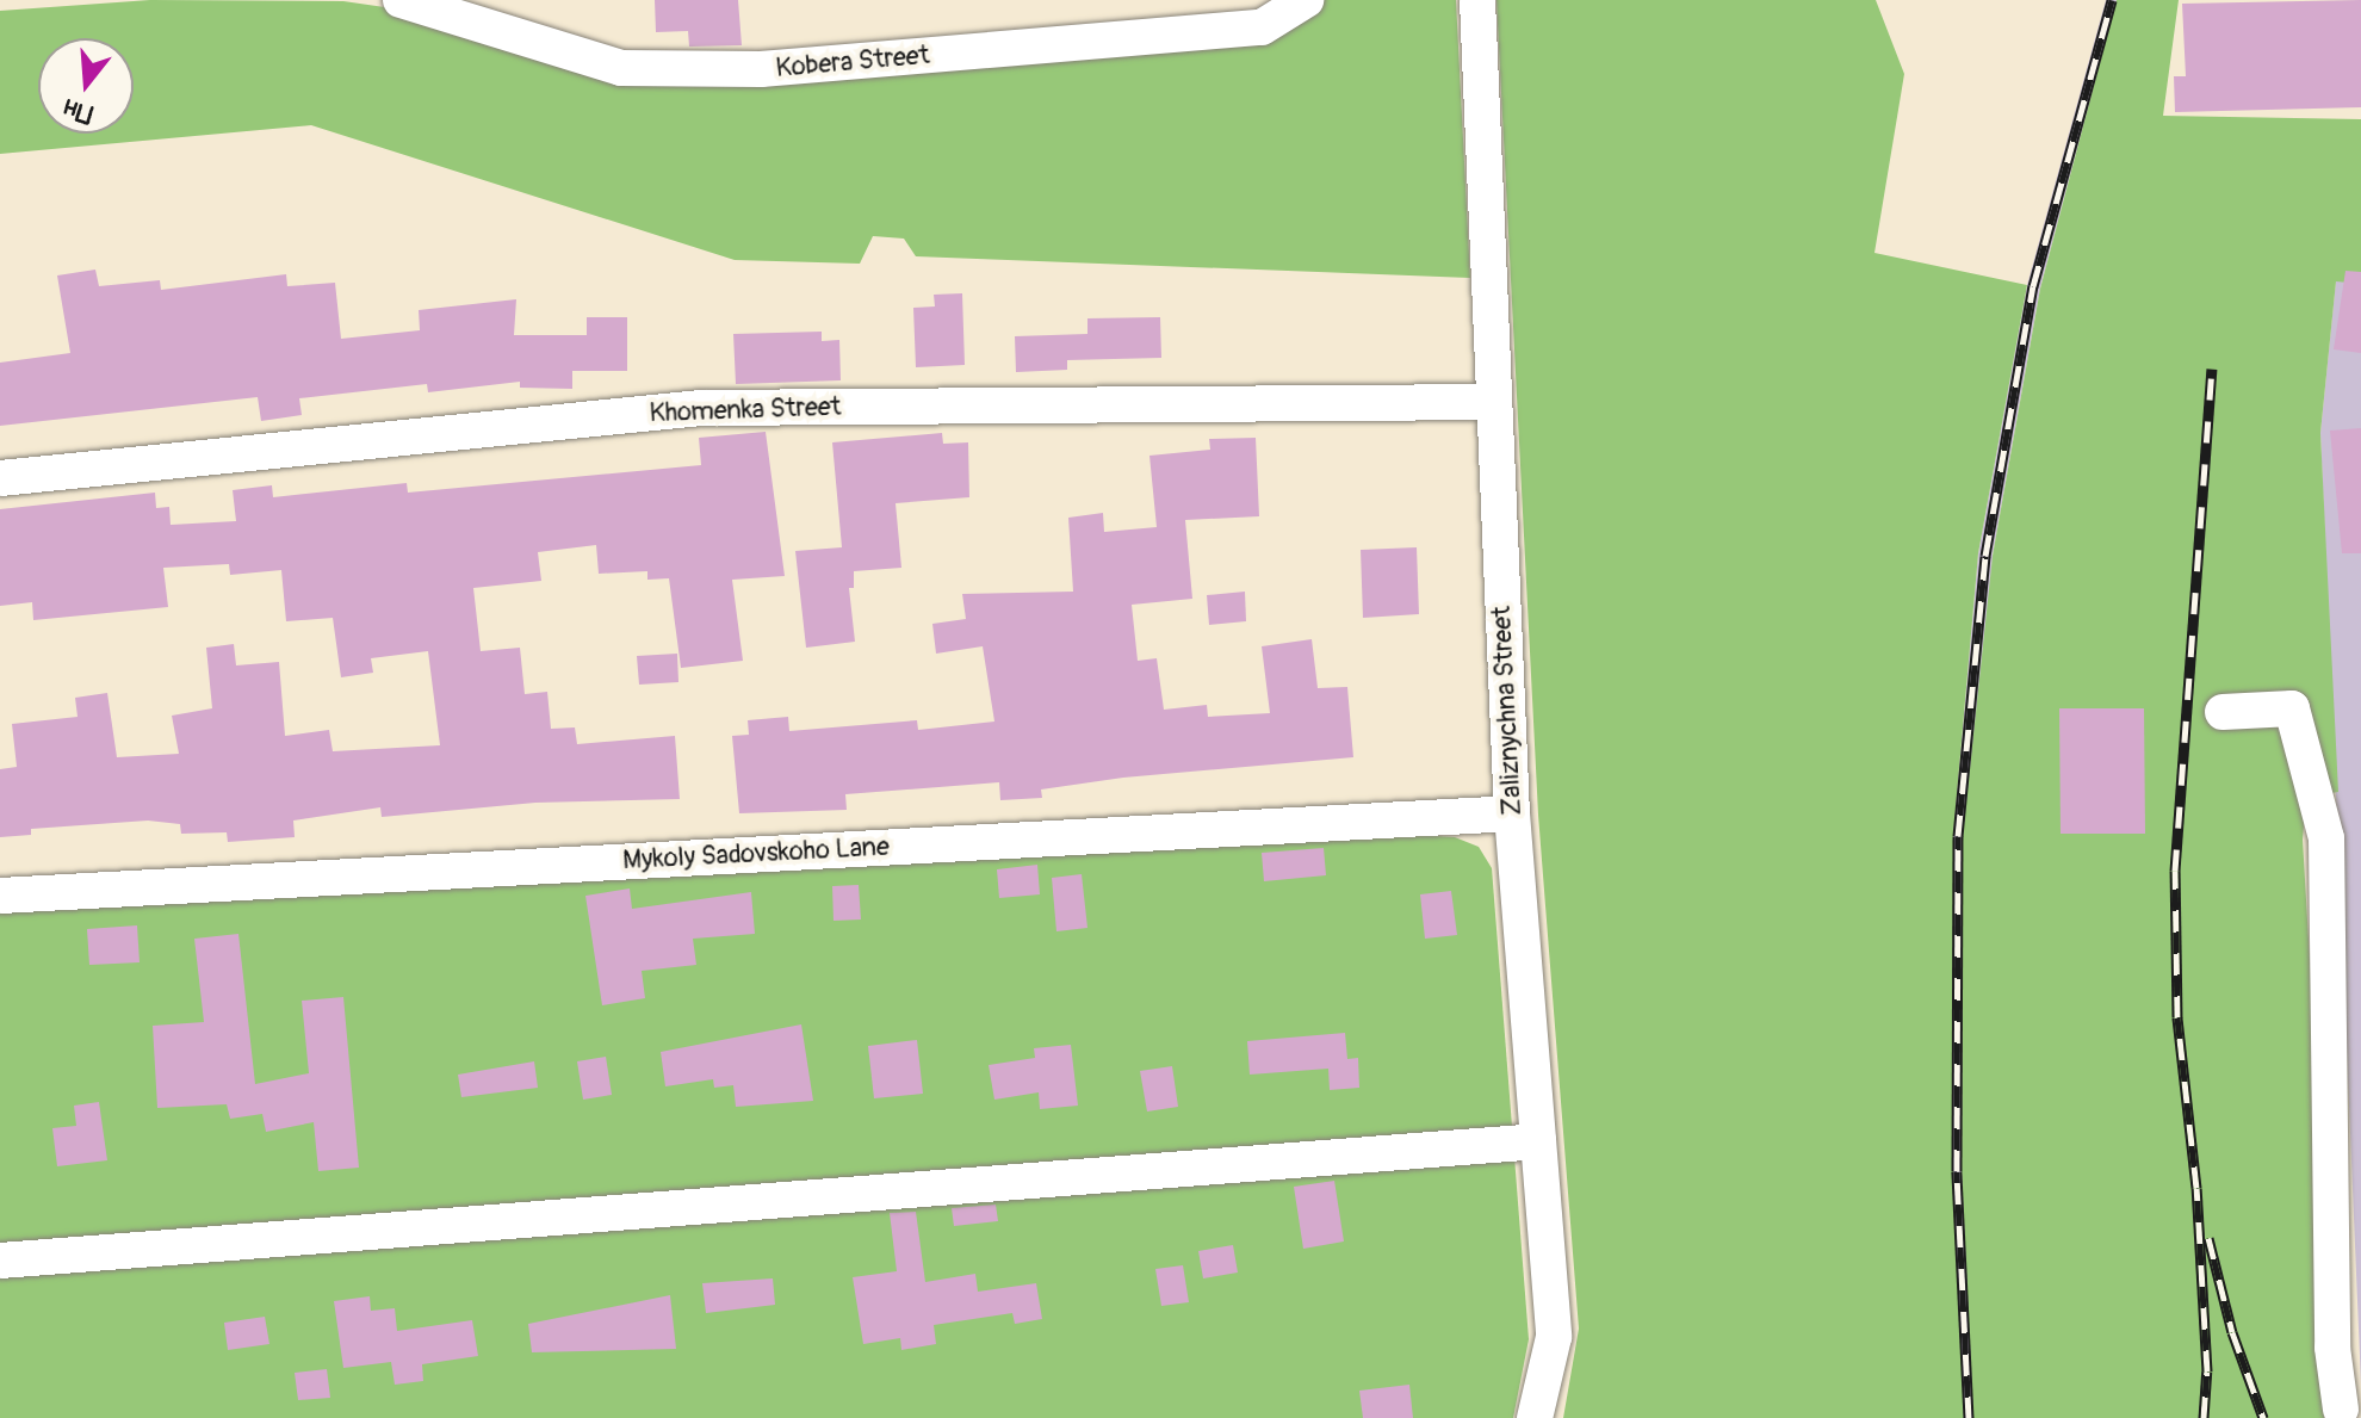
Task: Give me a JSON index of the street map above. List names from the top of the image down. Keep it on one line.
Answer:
{"streets":{"street":["Kobera Street","Khomenka Street","Zaliznychna Street","Mykoly Sadovskoho Lane"]},"crossings":[["Khomenka Street","Zaliznychna Street"],["Zaliznychna Street","Mykoly Sadovskoho Lane"]],"north":"bottom"}
